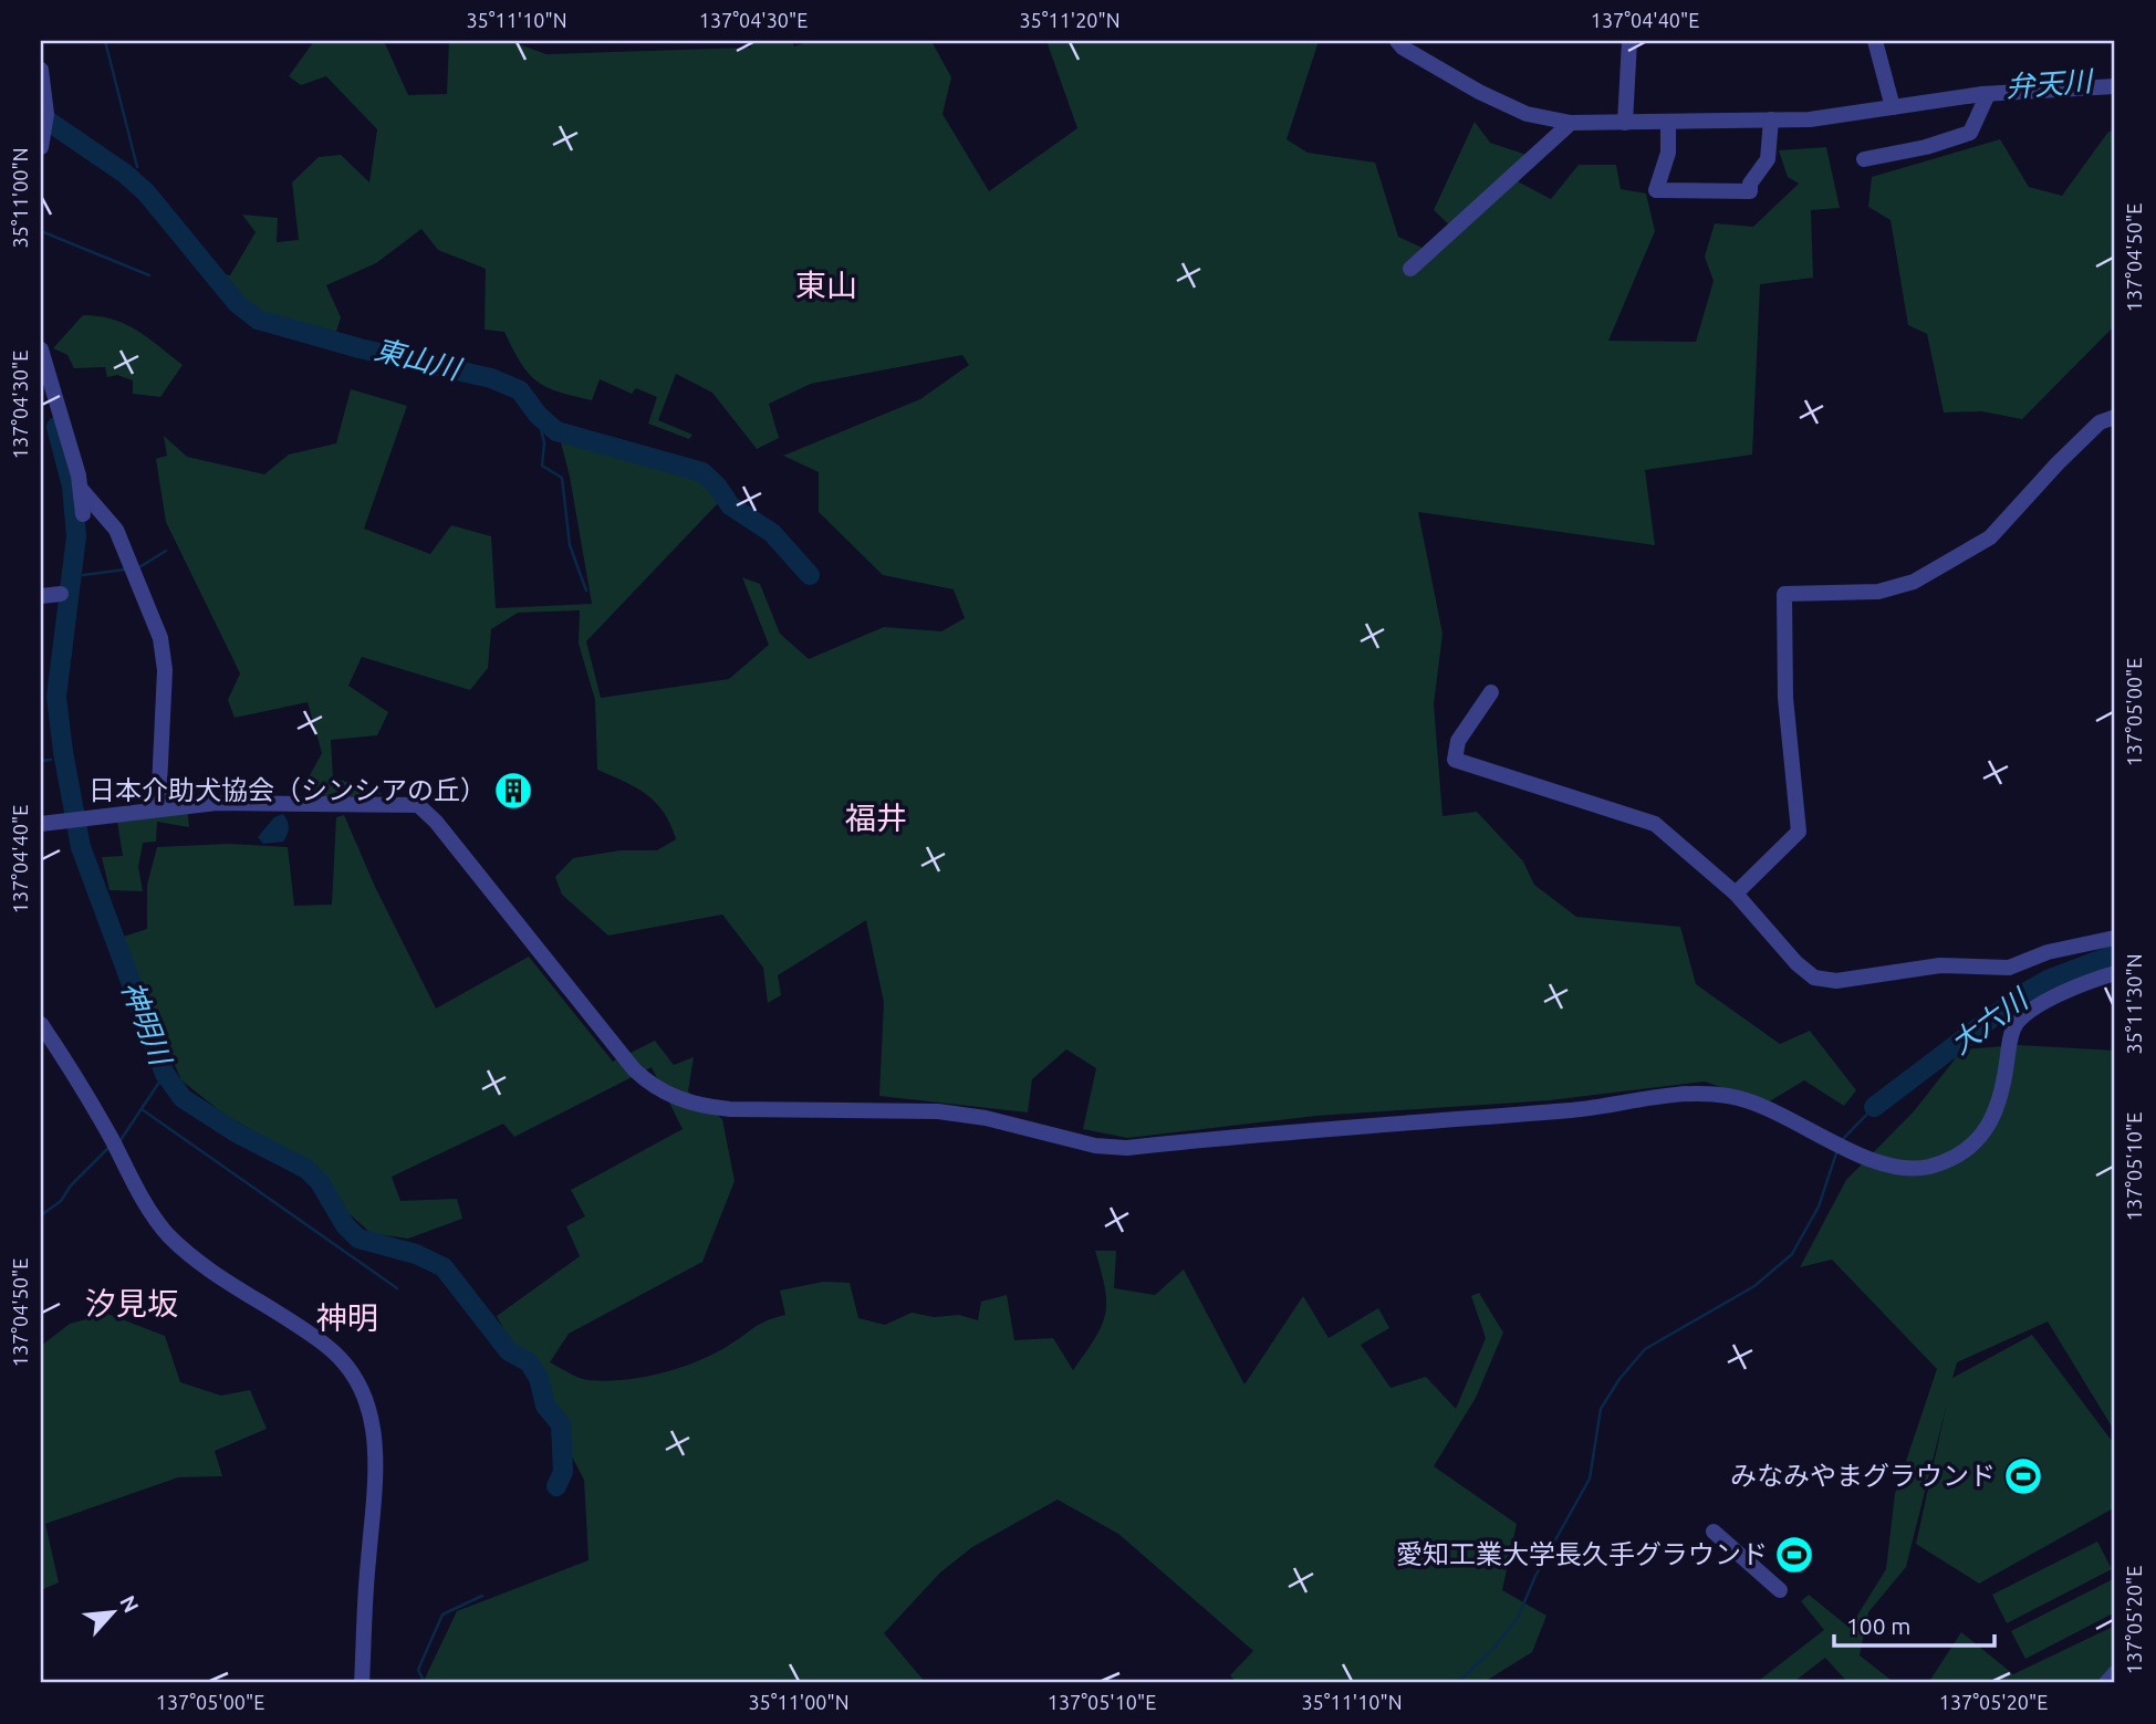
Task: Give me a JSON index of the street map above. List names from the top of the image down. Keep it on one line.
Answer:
{"districts":["東山","福井","汐見坂","神明"],"water":["弁天川","東山川","大六川","神明川"],"places":{"building":["日本介助犬協会（シンシアの丘）"],"sports":["みなみやまグラウンド","愛知工業大学長久手グラウンド"]},"scale_bar":"100 m","north":"top right","coordinates":["35°11'10\"N","137°04'30\"E","35°11'20\"N","137°04'40\"E","35°11'00\"N","137°04'50\"E","137°05'00\"E","35°11'30\"N","137°05'10\"E","137°05'20\"E"]}
